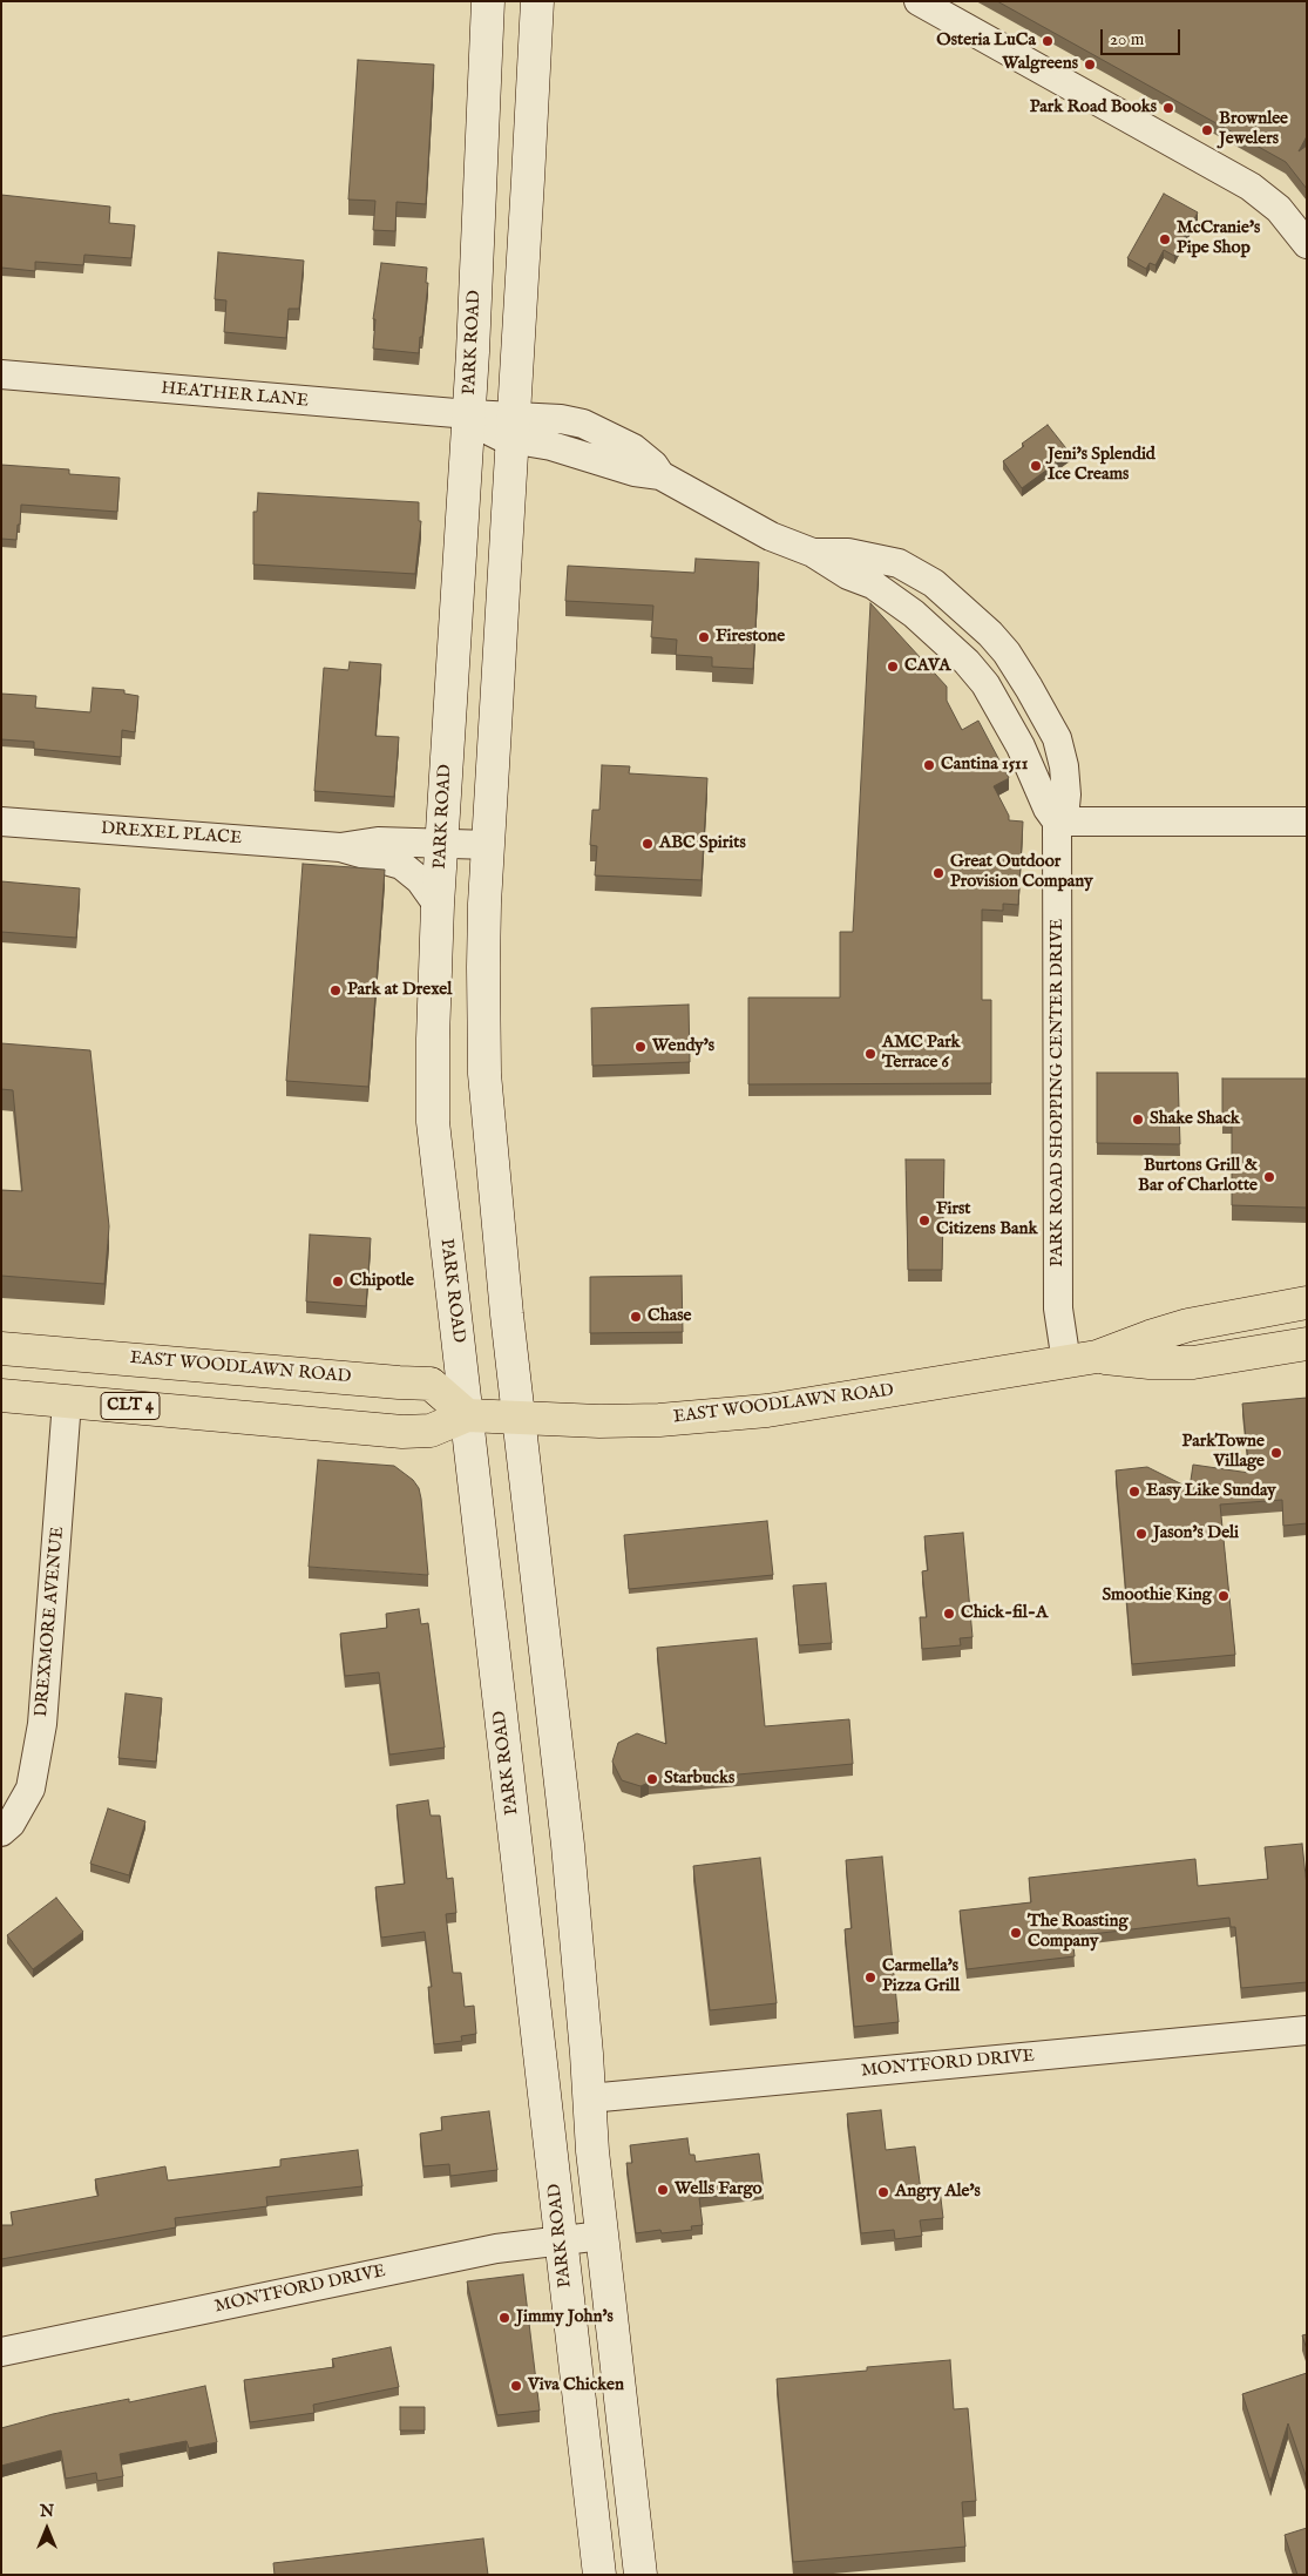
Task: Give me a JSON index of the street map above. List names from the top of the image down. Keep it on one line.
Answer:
{"streets":{"main road":["PARK ROAD","EAST WOODLAWN ROAD","CLT 4"],"street":["HEATHER LANE","DREXEL PLACE","PARK ROAD SHOPPING CENTER DRIVE","DREXMORE AVENUE","MONTFORD DRIVE"]},"crossings":[["PARK ROAD","HEATHER LANE"],["PARK ROAD","DREXEL PLACE"],["PARK ROAD","PARK ROAD SHOPPING CENTER DRIVE"],["PARK ROAD","EAST WOODLAWN ROAD"],["PARK ROAD","MONTFORD DRIVE"],["HEATHER LANE","PARK ROAD SHOPPING CENTER DRIVE"],["PARK ROAD SHOPPING CENTER DRIVE","EAST WOODLAWN ROAD"],["EAST WOODLAWN ROAD","DREXMORE AVENUE"]],"places":["Osteria LuCa","Walgreens","Park Road Books","Brownlee Jewelers","McCranie's Pipe Shop","Jeni's Splendid Ice Creams","Firestone","CAVA","Cantina 1511","ABC Spirits","Great Outdoor Provision Company","Park at Drexel","Wendy's","AMC Park Terrace 6","Shake Shack","Burtons Grill & Bar of Charlotte","First Citizens Bank","Chipotle","Chase","ParkTowne Village","Easy Like Sunday","Jason's Deli","Smoothie King","Chick-fil-A","Starbucks","The Roasting Company","Carmella's Pizza Grill","Wells Fargo","Angry Ale's","Jimmy John's","Viva Chicken"],"scale_bar":"20 m","north":"top"}
